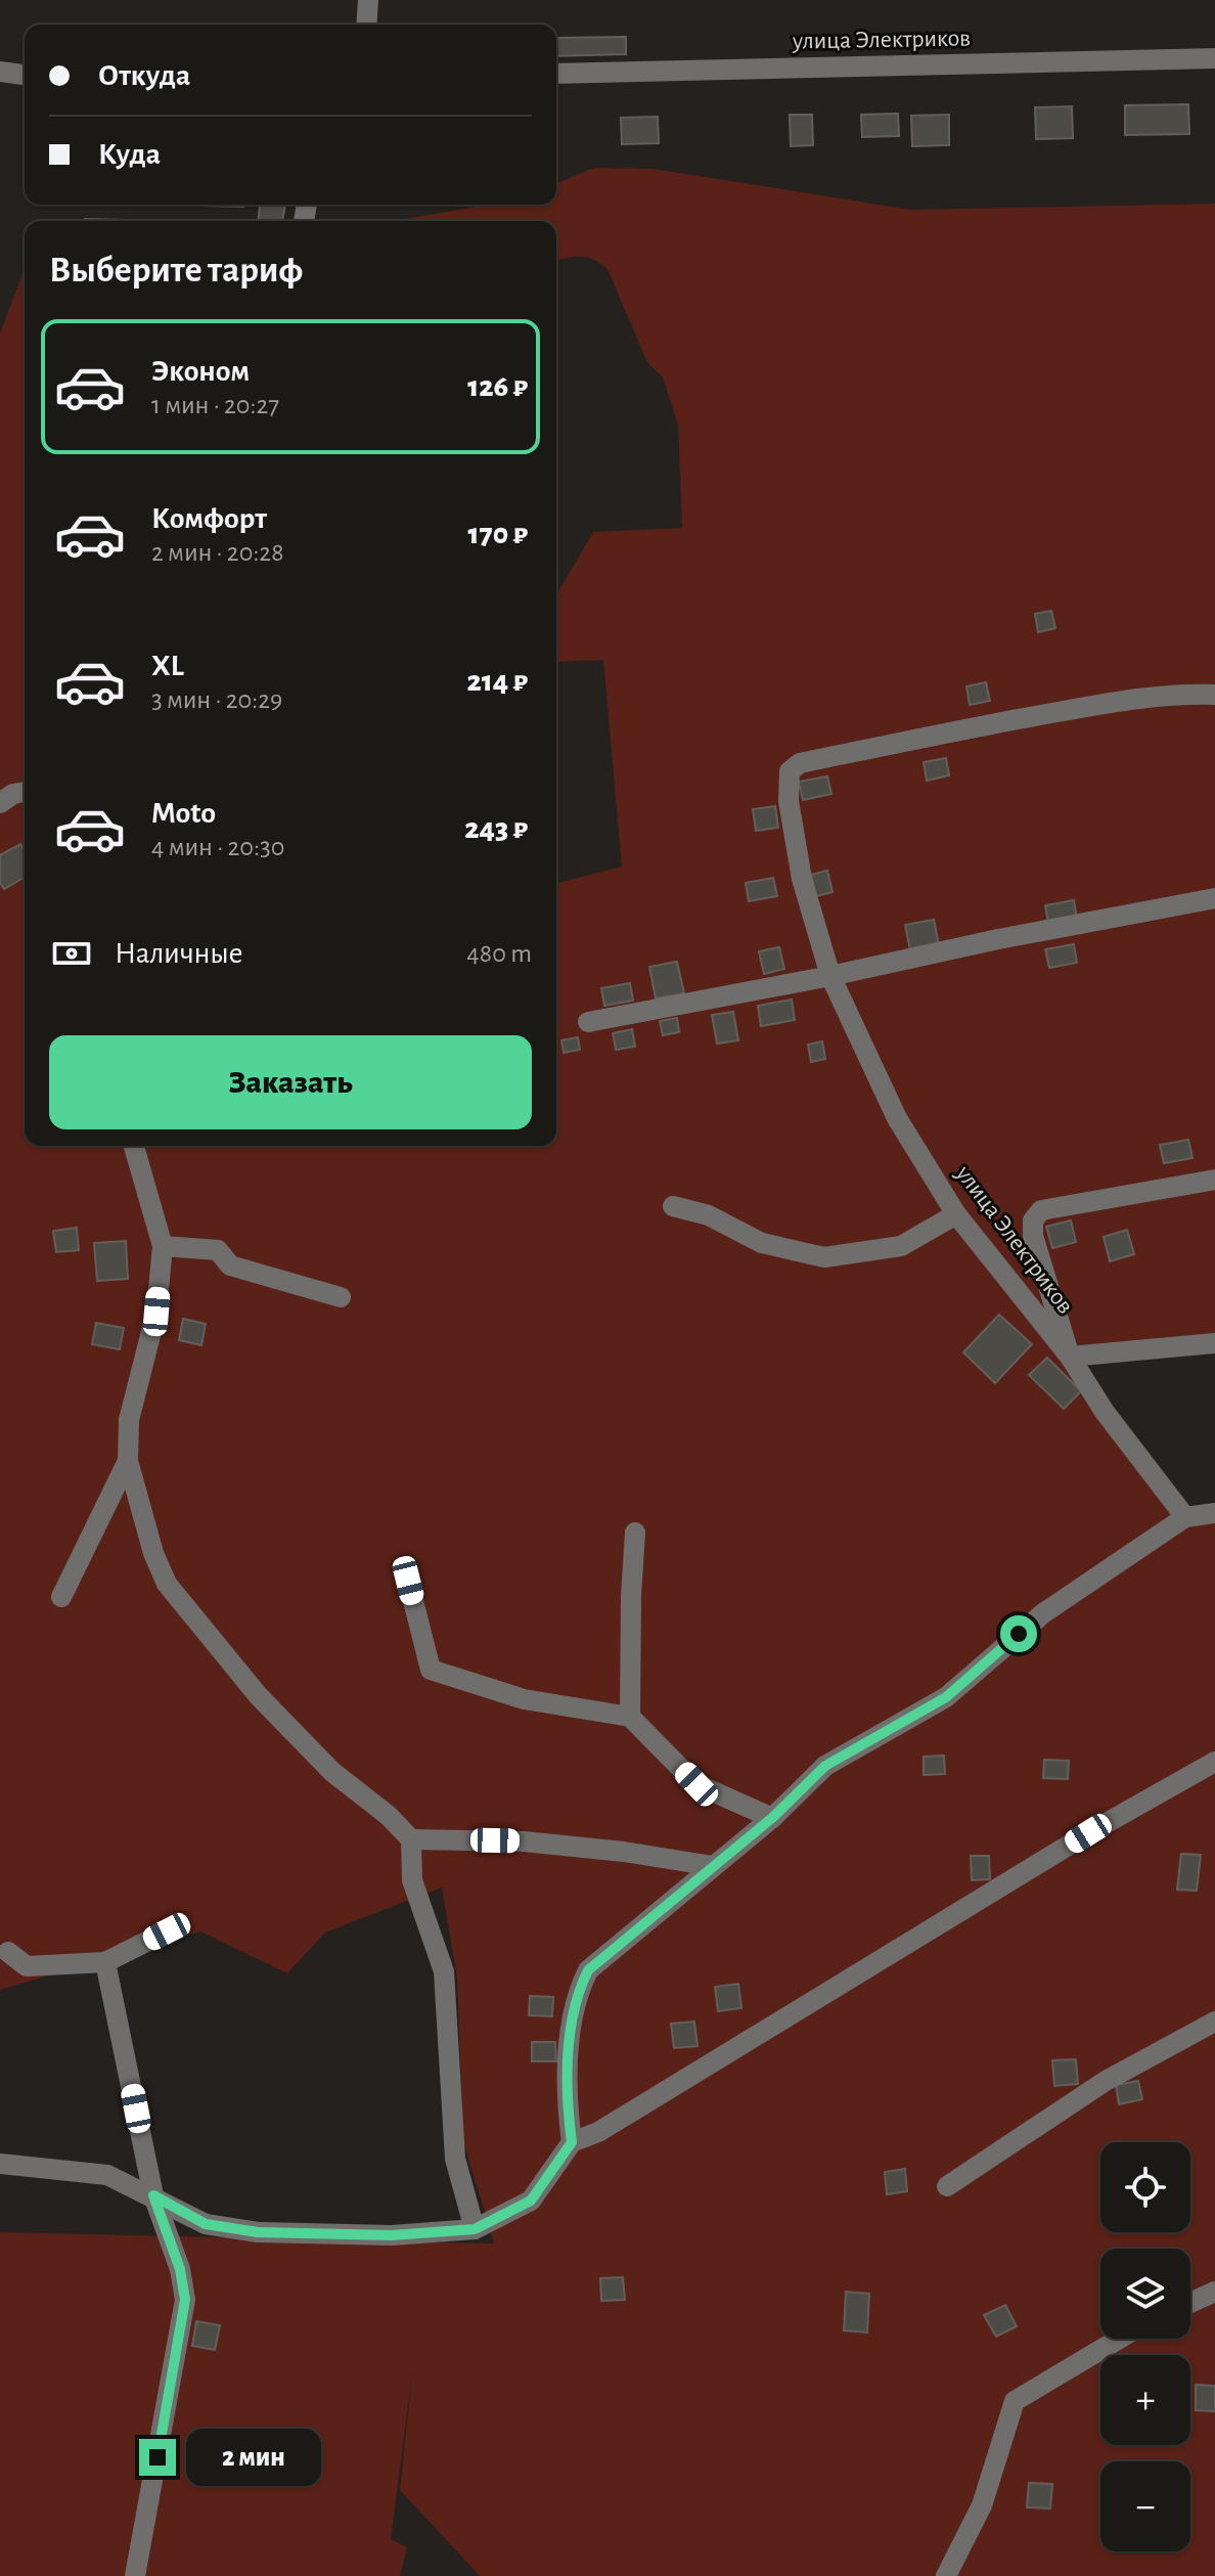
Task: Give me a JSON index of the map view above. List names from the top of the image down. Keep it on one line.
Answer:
{"streets":{"street":["улица Электриков"]},"page":{"banner":["Откуда","Куда"],"heading":"Выберите тариф","list":[{"name":"Эконом","note":"1 мин · 20:27","value":"126 ₽"},{"name":"Комфорт","note":"2 мин · 20:28","value":"170 ₽"},{"name":"XL","note":"3 мин · 20:29","value":"214 ₽"},{"name":"Moto","note":"4 мин · 20:30","value":"243 ₽"}],"pay":["Наличные","480 m"],"buttons":"Заказать","map_buttons":["+","−"],"bubble":"2 мин"}}
